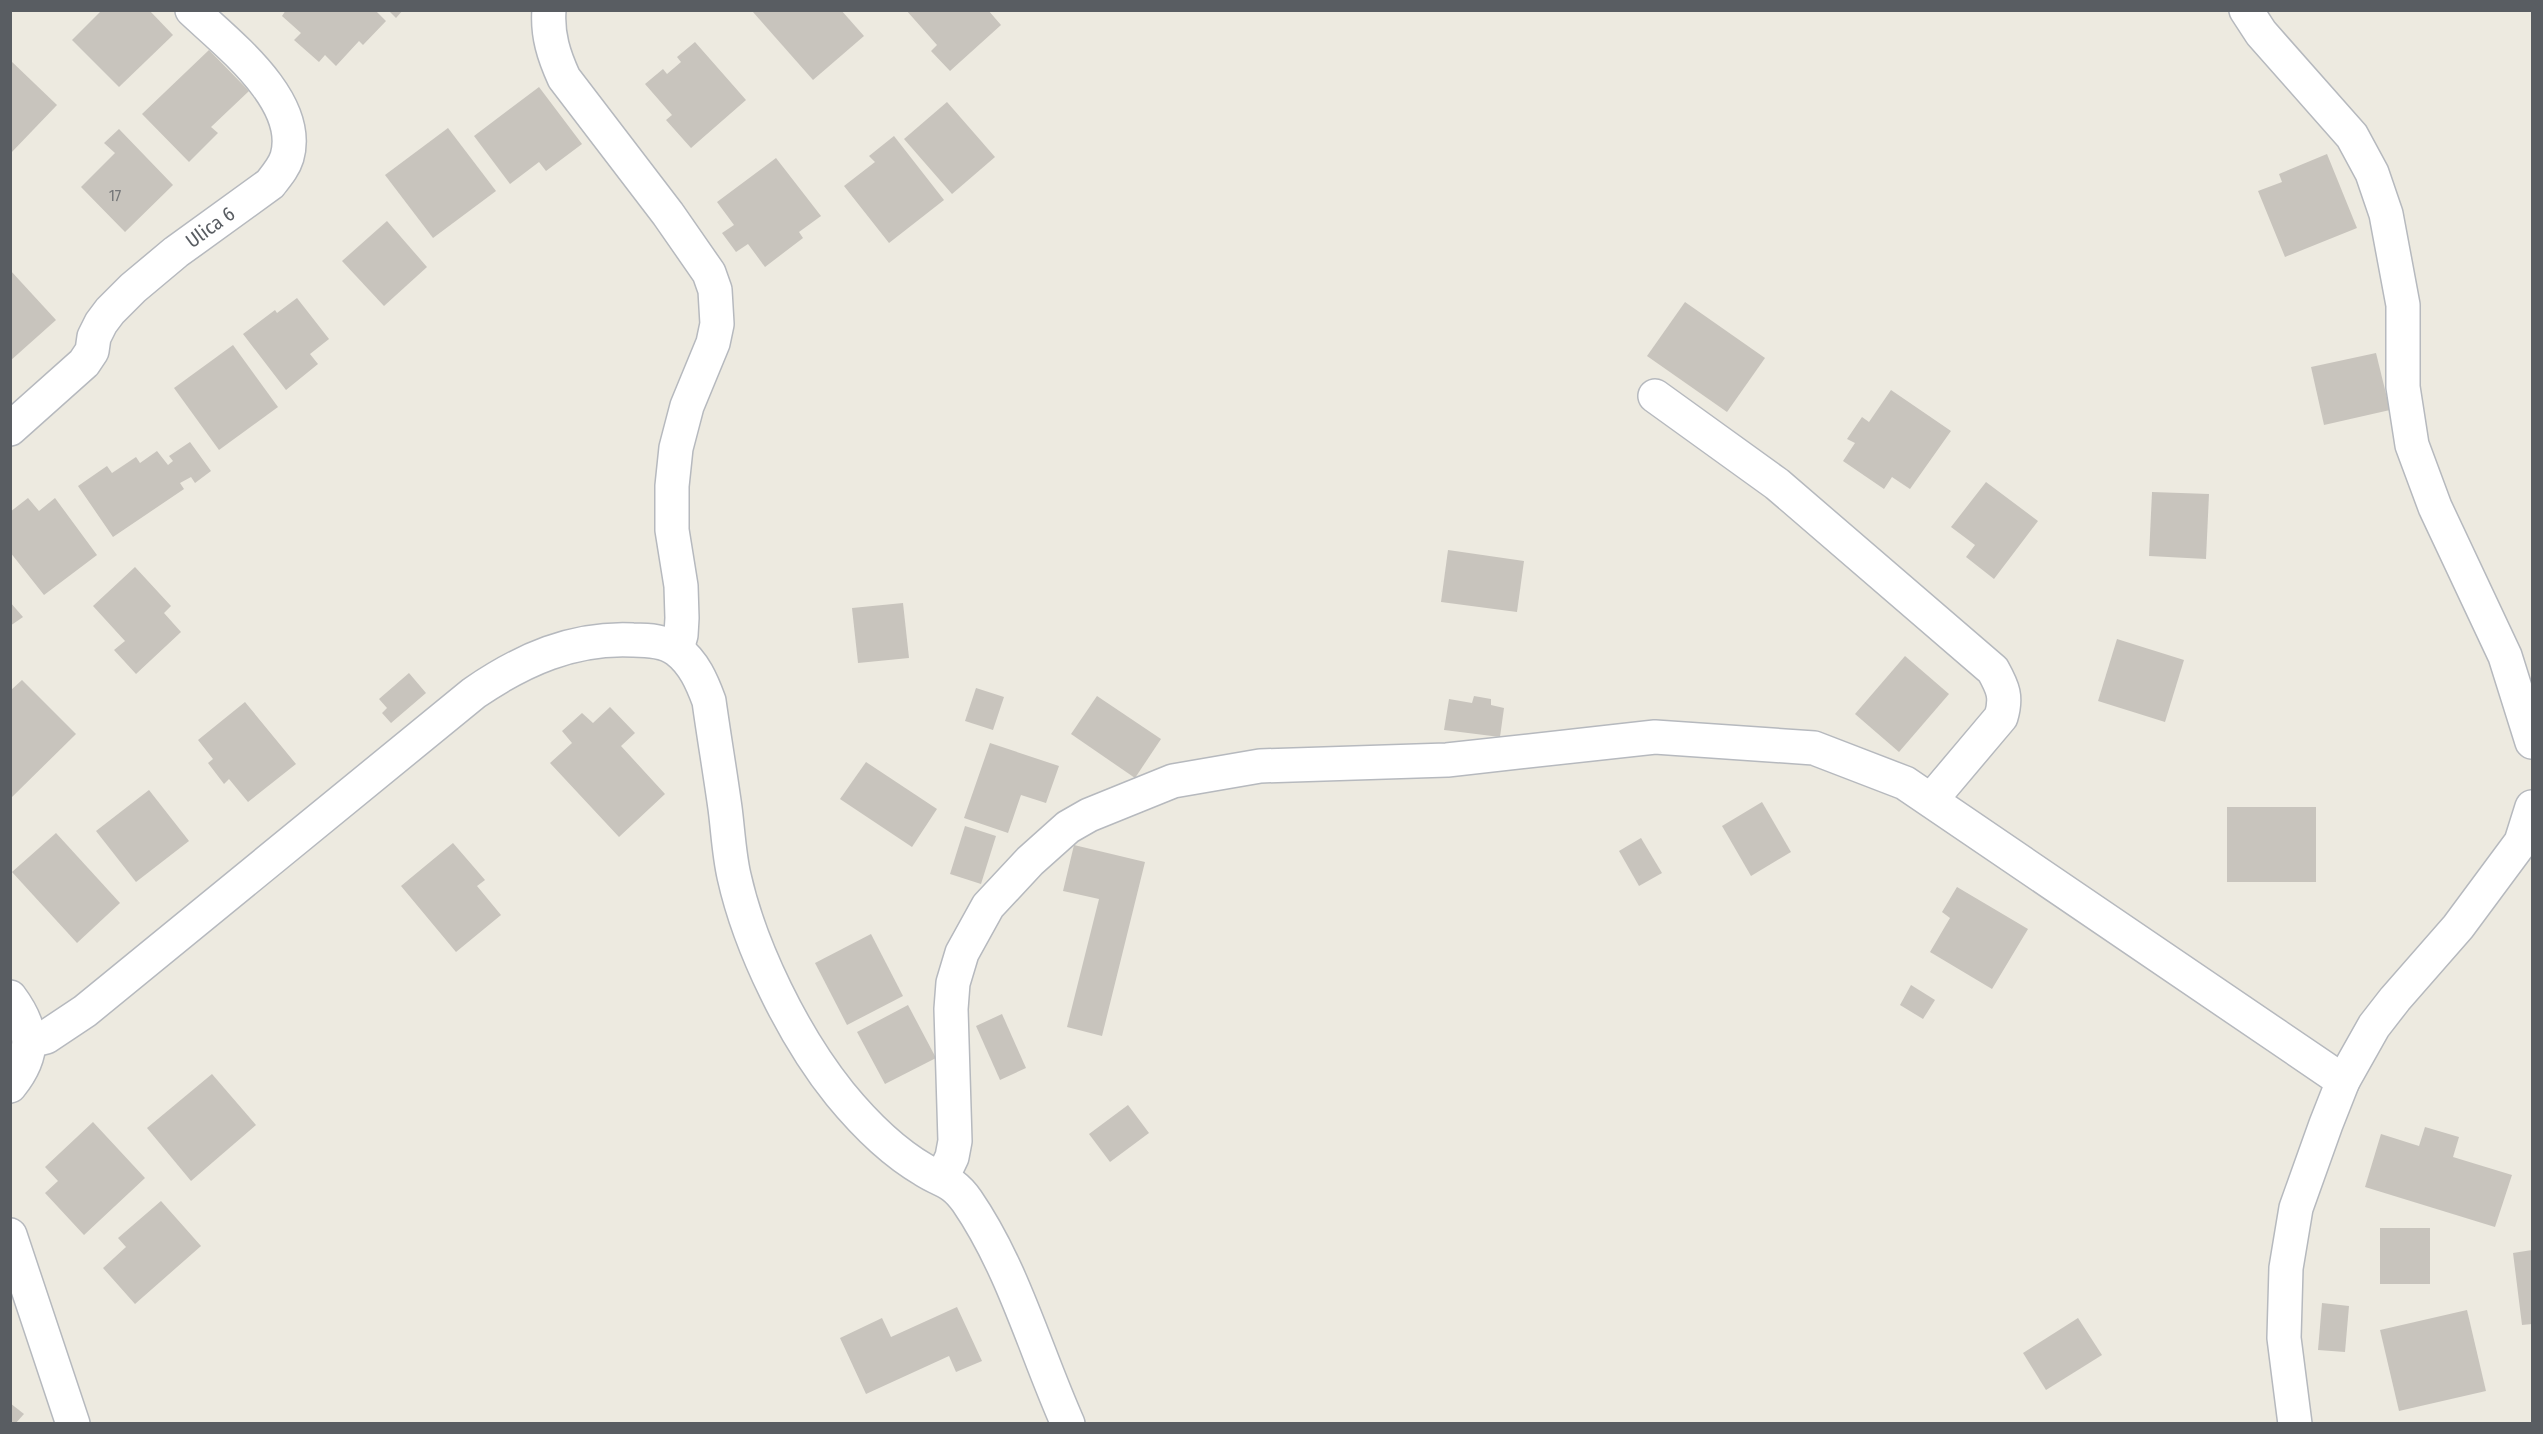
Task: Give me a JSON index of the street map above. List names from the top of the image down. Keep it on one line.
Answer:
{"streets":{"street":["Ulica 6"]},"house_numbers":["17"]}
